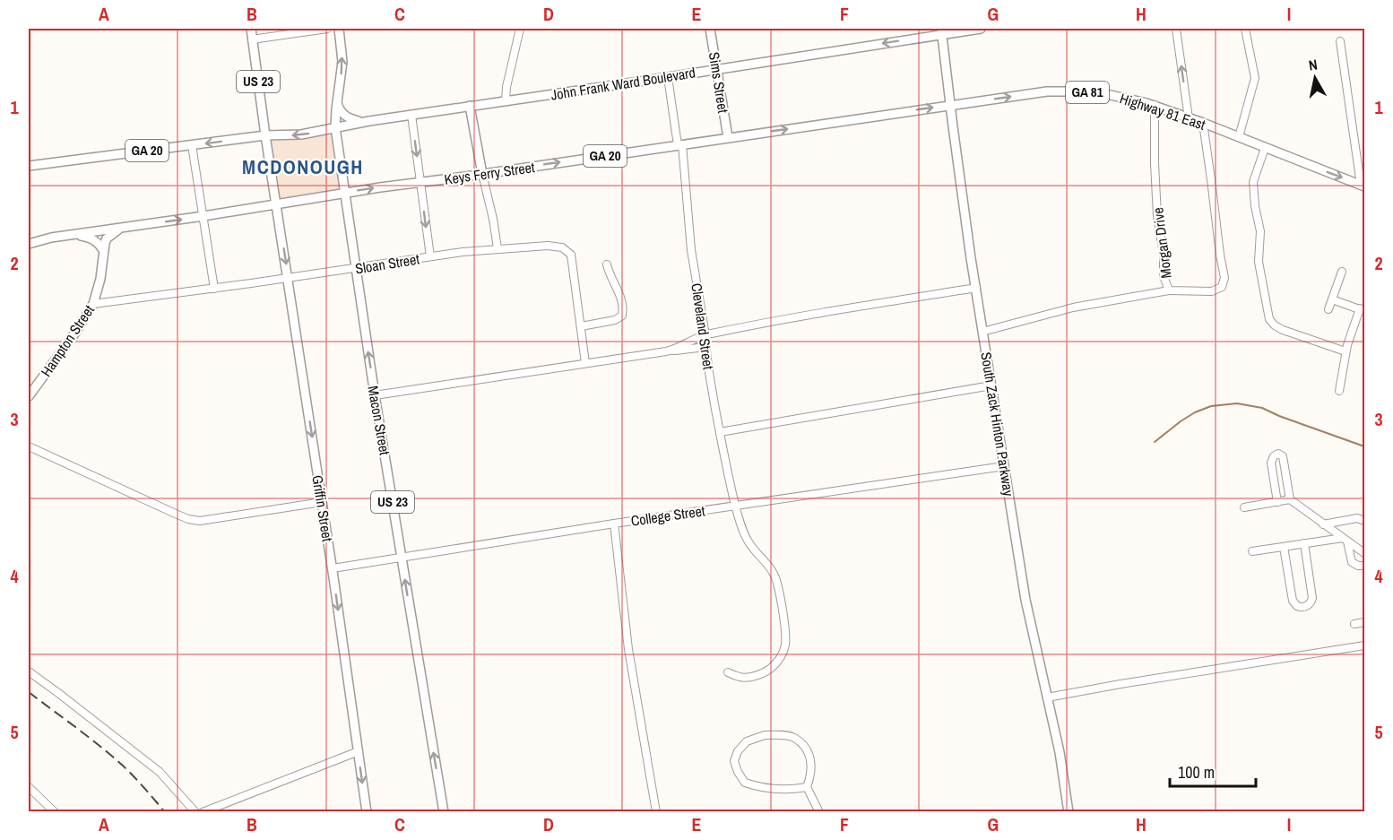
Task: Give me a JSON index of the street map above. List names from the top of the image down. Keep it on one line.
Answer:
{"streets":{"main road":["US 23","Sims Street","John Frank Ward Boulevard","GA 81","Highway 81 East","GA 20","Keys Ferry Street","Hampton Street","Macon Street","South Zack Hinton Parkway","Griffin Street"],"street":["Morgan Drive","Sloan Street","Cleveland Street","College Street"]},"crossings":[["US 23","John Frank Ward Boulevard"],["US 23","GA 20"],["US 23","Keys Ferry Street"],["US 23","Griffin Street"],["Sims Street","John Frank Ward Boulevard"],["Sims Street","Keys Ferry Street"],["John Frank Ward Boulevard","GA 20"],["John Frank Ward Boulevard","Cleveland Street"],["John Frank Ward Boulevard","Macon Street"],["John Frank Ward Boulevard","South Zack Hinton Parkway"],["Highway 81 East","Keys Ferry Street"],["Highway 81 East","Morgan Drive"],["Highway 81 East","South Zack Hinton Parkway"],["Keys Ferry Street","Cleveland Street"],["Keys Ferry Street","Macon Street"],["Keys Ferry Street","South Zack Hinton Parkway"],["Keys Ferry Street","Griffin Street"],["Sloan Street","Hampton Street"],["Sloan Street","Macon Street"],["Sloan Street","Griffin Street"],["Cleveland Street","College Street"],["Macon Street","College Street"],["South Zack Hinton Parkway","College Street"],["Griffin Street","College Street"]],"one_way":["John Frank Ward Boulevard","Highway 81 East","Keys Ferry Street","Macon Street","Griffin Street"],"districts":["MCDONOUGH"],"scale_bar":"100 m","north":"top","grid":{"columns":["A","B","C","D","E","F","G","H","I"],"rows":["1","2","3","4","5"]}}
